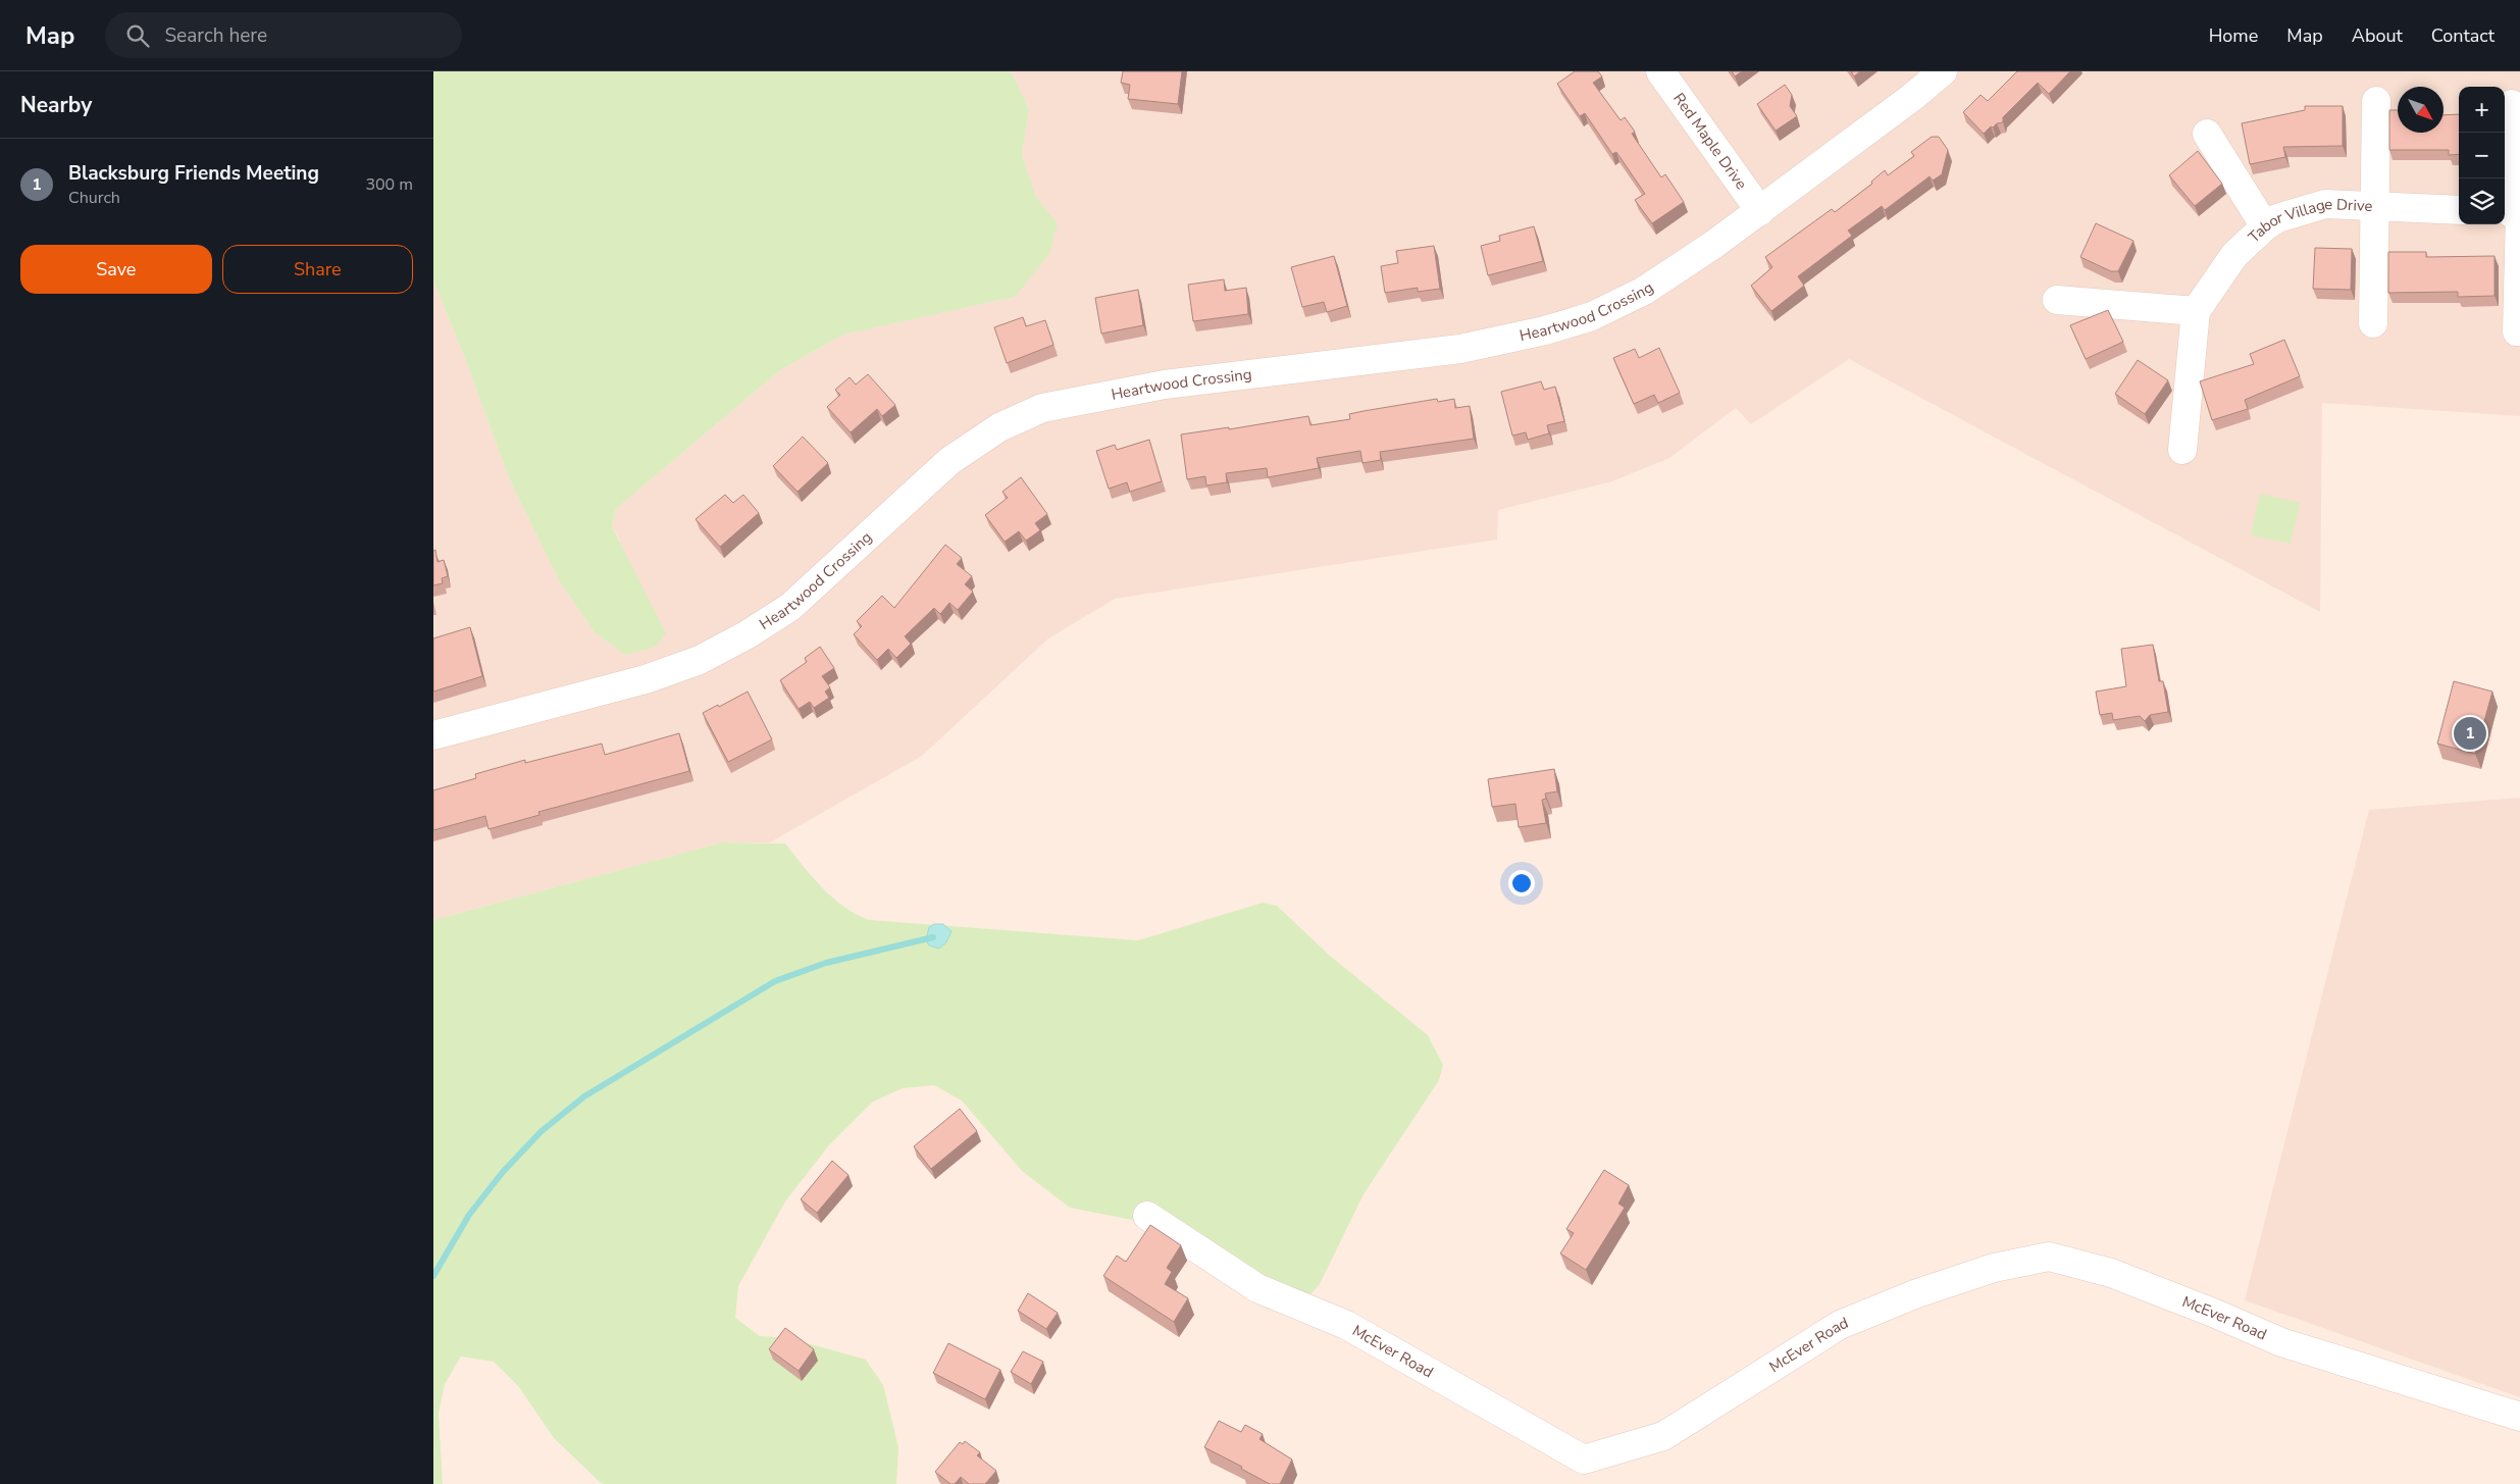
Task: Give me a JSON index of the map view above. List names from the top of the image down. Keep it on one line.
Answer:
{"streets":{"street":["Red Maple Drive","Tabor Village Drive","Heartwood Crossing","McEver Road"]},"crossings":[["Red Maple Drive","Heartwood Crossing"]],"north":"bottom right","page":{"header":"Map","search":"Search here","nav":["Home","Map","About","Contact"],"heading":"Nearby","map_buttons":["+","−"],"list":[{"mark":"1","name":"Blacksburg Friends Meeting","note":"Church","value":"300 m"}],"buttons":["Save","Share"],"pins":"1"}}
